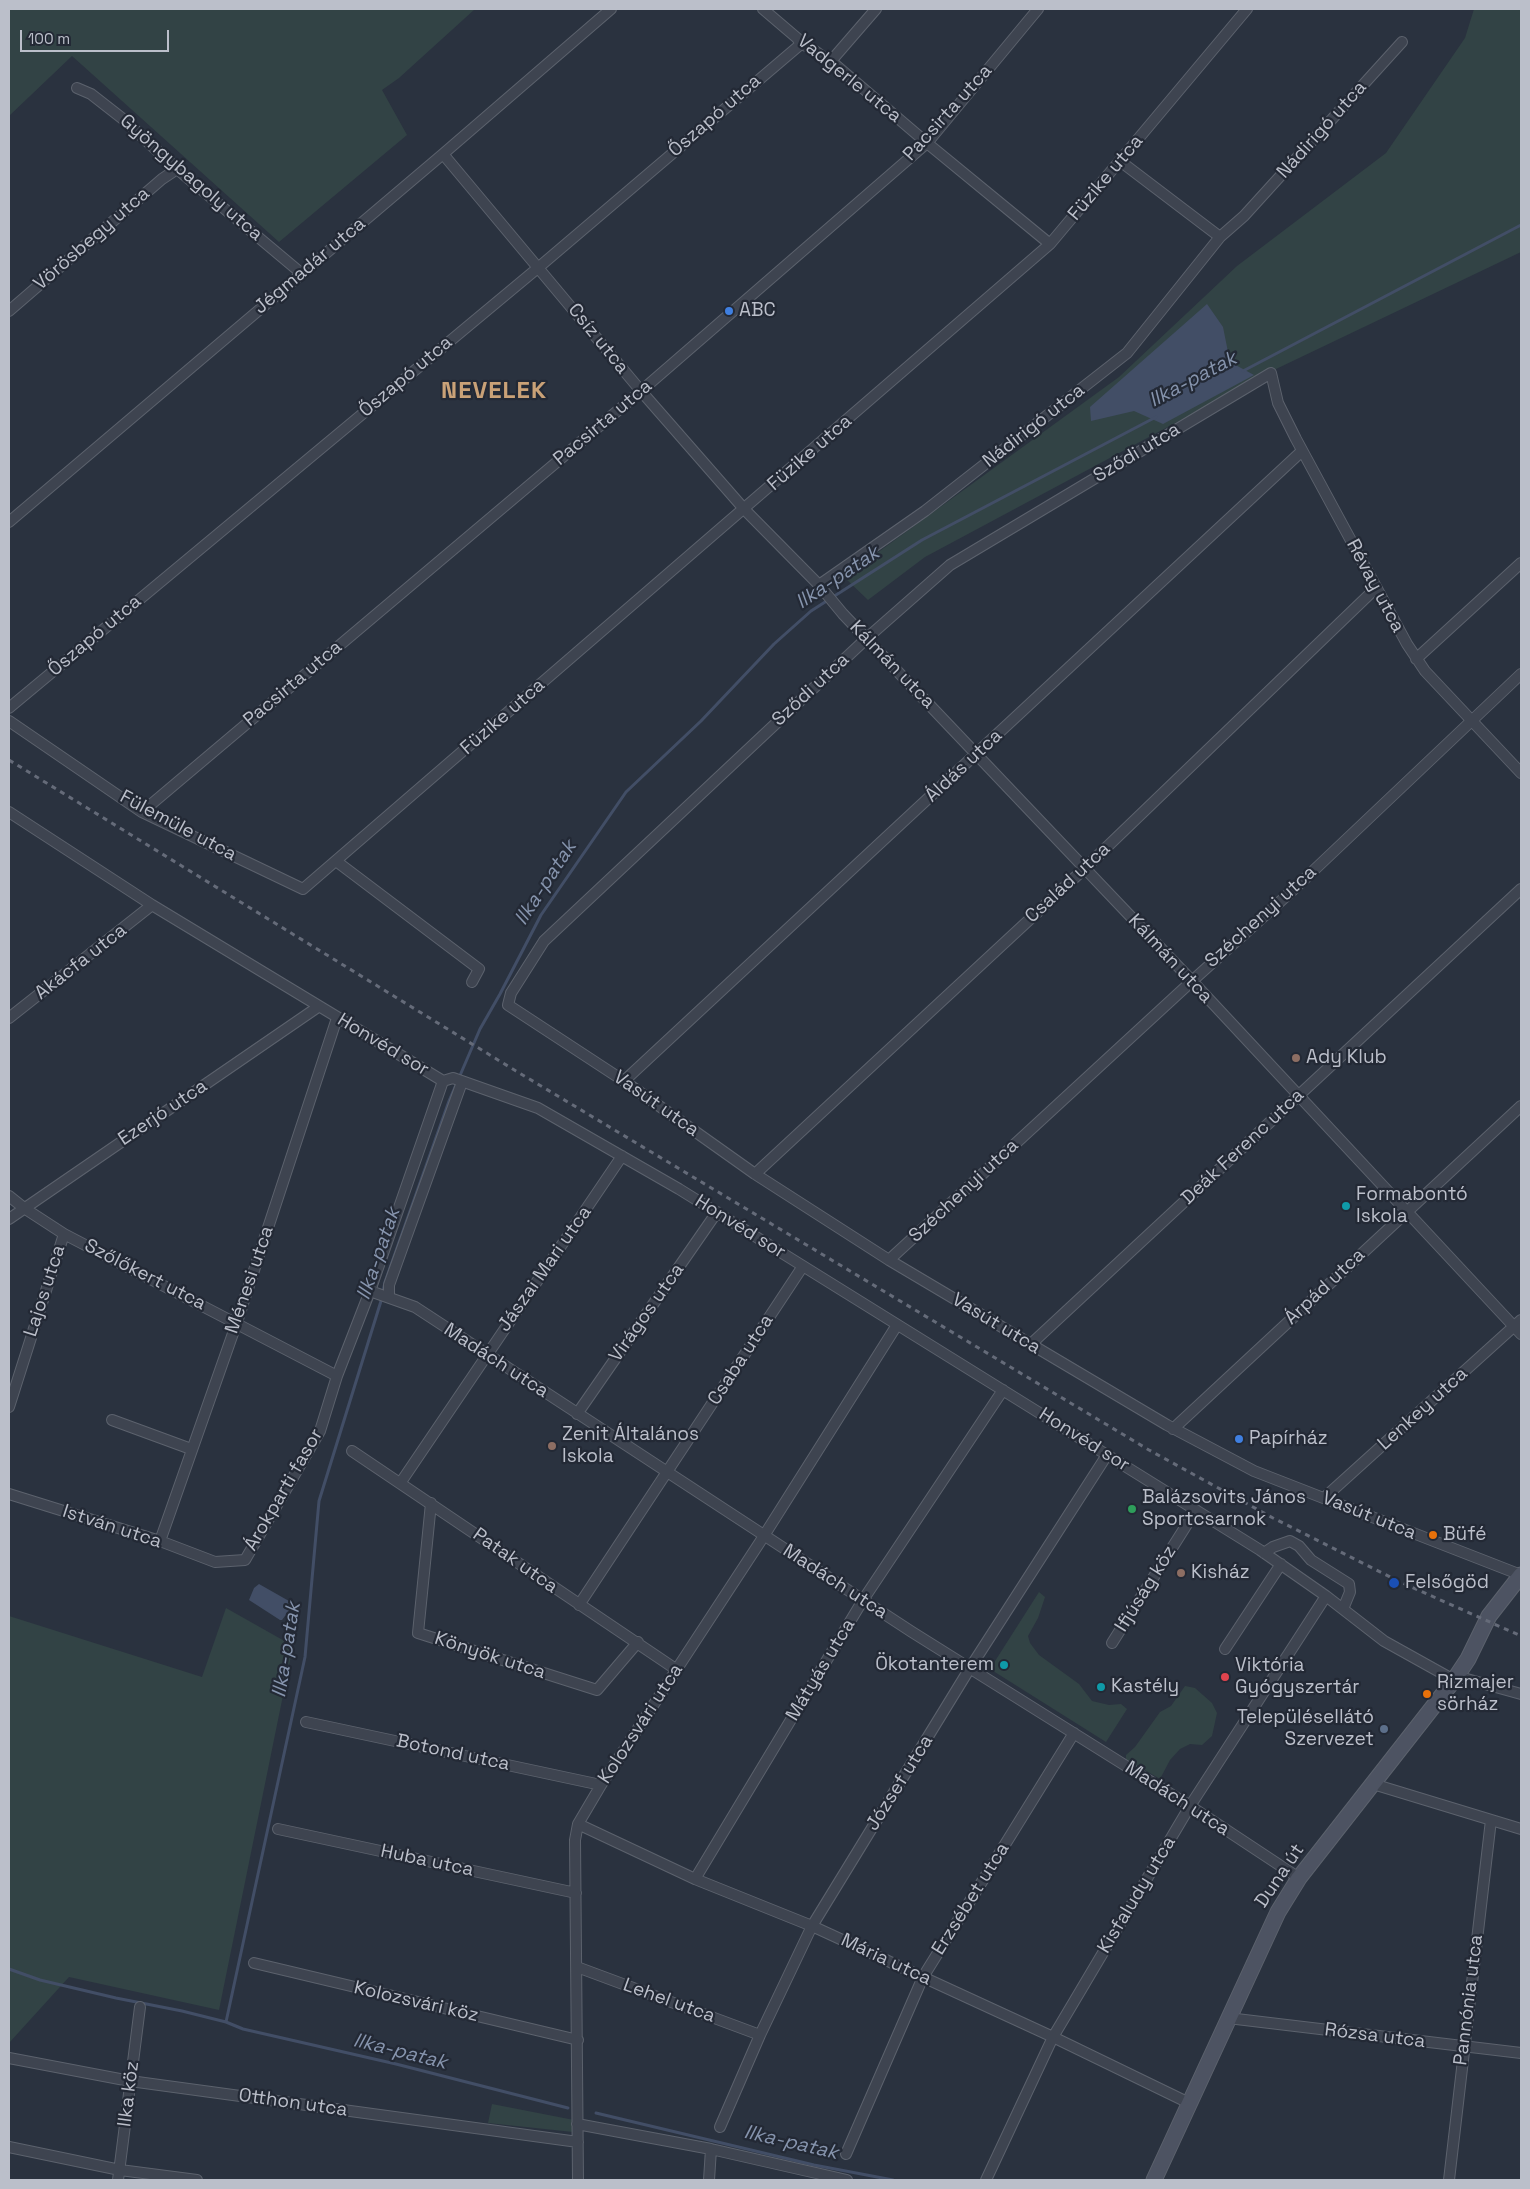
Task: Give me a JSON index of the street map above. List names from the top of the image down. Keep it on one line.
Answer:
{"streets":{"street":["Vadgerle utca","Pacsirta utca","Őszapó utca","Nádirigó utca","Gyöngybagoly utca","Füzike utca","Vörösbegy utca","Jégmadár utca","Csíz utca","Sződi utca","Révay utca","Kálmán utca","Áldás utca","Fülemüle utca","Család utca","Széchenyi utca","Akácfa utca","Honvéd sor","Vasút utca","Ezerjó utca","Deák Ferenc utca","Jászai Mari utca","Szőlőkert utca","Ménesi utca","Árpád utca","Lajos utca","Virágos utca","Csaba utca","Madách utca","Lenkey utca","Árokparti fasor","István utca","Patak utca","Ifjúság köz","Könyök utca","Mátyás utca","Kolozsvári utca","Botond utca","József utca","Huba utca","Duna út","Kisfaludy utca","Erzsébet utca","Mária utca","Pannónia utca","Lehel utca","Kolozsvári köz","Rózsa utca","Ilka köz","Otthon utca"]},"crossings":[["Vadgerle utca","Pacsirta utca"],["Vadgerle utca","Őszapó utca"],["Vadgerle utca","Füzike utca"],["Pacsirta utca","Csíz utca"],["Pacsirta utca","Fülemüle utca"],["Őszapó utca","Csíz utca"],["Nádirigó utca","Csíz utca"],["Nádirigó utca","Kálmán utca"],["Gyöngybagoly utca","Vörösbegy utca"],["Gyöngybagoly utca","Jégmadár utca"],["Füzike utca","Csíz utca"],["Füzike utca","Fülemüle utca"],["Jégmadár utca","Csíz utca"],["Csíz utca","Kálmán utca"],["Sződi utca","Révay utca"],["Sződi utca","Kálmán utca"],["Sződi utca","Vasút utca"],["Révay utca","Áldás utca"],["Révay utca","Család utca"],["Révay utca","Széchenyi utca"],["Kálmán utca","Áldás utca"],["Kálmán utca","Család utca"],["Kálmán utca","Széchenyi utca"],["Kálmán utca","Deák Ferenc utca"],["Kálmán utca","Árpád utca"],["Kálmán utca","Lenkey utca"],["Áldás utca","Vasút utca"],["Család utca","Vasút utca"],["Széchenyi utca","Vasút utca"],["Akácfa utca","Honvéd sor"],["Honvéd sor","Ezerjó utca"],["Honvéd sor","Jászai Mari utca"],["Honvéd sor","Ménesi utca"],["Honvéd sor","Virágos utca"],["Honvéd sor","Csaba utca"],["Honvéd sor","Árokparti fasor"],["Honvéd sor","Ifjúság köz"],["Honvéd sor","Mátyás utca"],["Honvéd sor","Kolozsvári utca"],["Honvéd sor","József utca"],["Honvéd sor","Duna út"],["Honvéd sor","Kisfaludy utca"],["Vasút utca","Deák Ferenc utca"],["Vasút utca","Árpád utca"],["Vasút utca","Lenkey utca"],["Vasút utca","Duna út"],["Ezerjó utca","Szőlőkert utca"],["Jászai Mari utca","Madách utca"],["Jászai Mari utca","Patak utca"],["Szőlőkert utca","Ménesi utca"],["Szőlőkert utca","Lajos utca"],["Szőlőkert utca","Árokparti fasor"],["Ménesi utca","István utca"],["Virágos utca","Madách utca"],["Csaba utca","Madách utca"],["Csaba utca","Patak utca"],["Madách utca","Árokparti fasor"],["Madách utca","Mátyás utca"],["Madách utca","Kolozsvári utca"],["Madách utca","József utca"],["Madách utca","Duna út"],["Madách utca","Kisfaludy utca"],["Madách utca","Erzsébet utca"],["Árokparti fasor","István utca"],["Patak utca","Könyök utca"],["Patak utca","Kolozsvári utca"],["Mátyás utca","Mária utca"],["Kolozsvári utca","Botond utca"],["Kolozsvári utca","Huba utca"],["Kolozsvári utca","Mária utca"],["Kolozsvári utca","Lehel utca"],["Kolozsvári utca","Kolozsvári köz"],["Kolozsvári utca","Otthon utca"],["József utca","Mária utca"],["József utca","Lehel utca"],["Duna út","Mária utca"],["Duna út","Rózsa utca"],["Kisfaludy utca","Mária utca"],["Erzsébet utca","Mária utca"],["Pannónia utca","Rózsa utca"],["Ilka köz","Otthon utca"]],"districts":["NEVELEK"],"water":["Ilka-patak"],"places":["ABC","Ady Klub","Formabontó Iskola","Papírház","Zenit Általános Iskola","Balázsovits János Sportcsarnok","Büfé","Kisház","Felsőgöd","Ökotanterem","Viktória Gyógyszertár","Kastély","Rizmajer sörház","Településellátó Szervezet"],"scale_bar":"100 m"}
